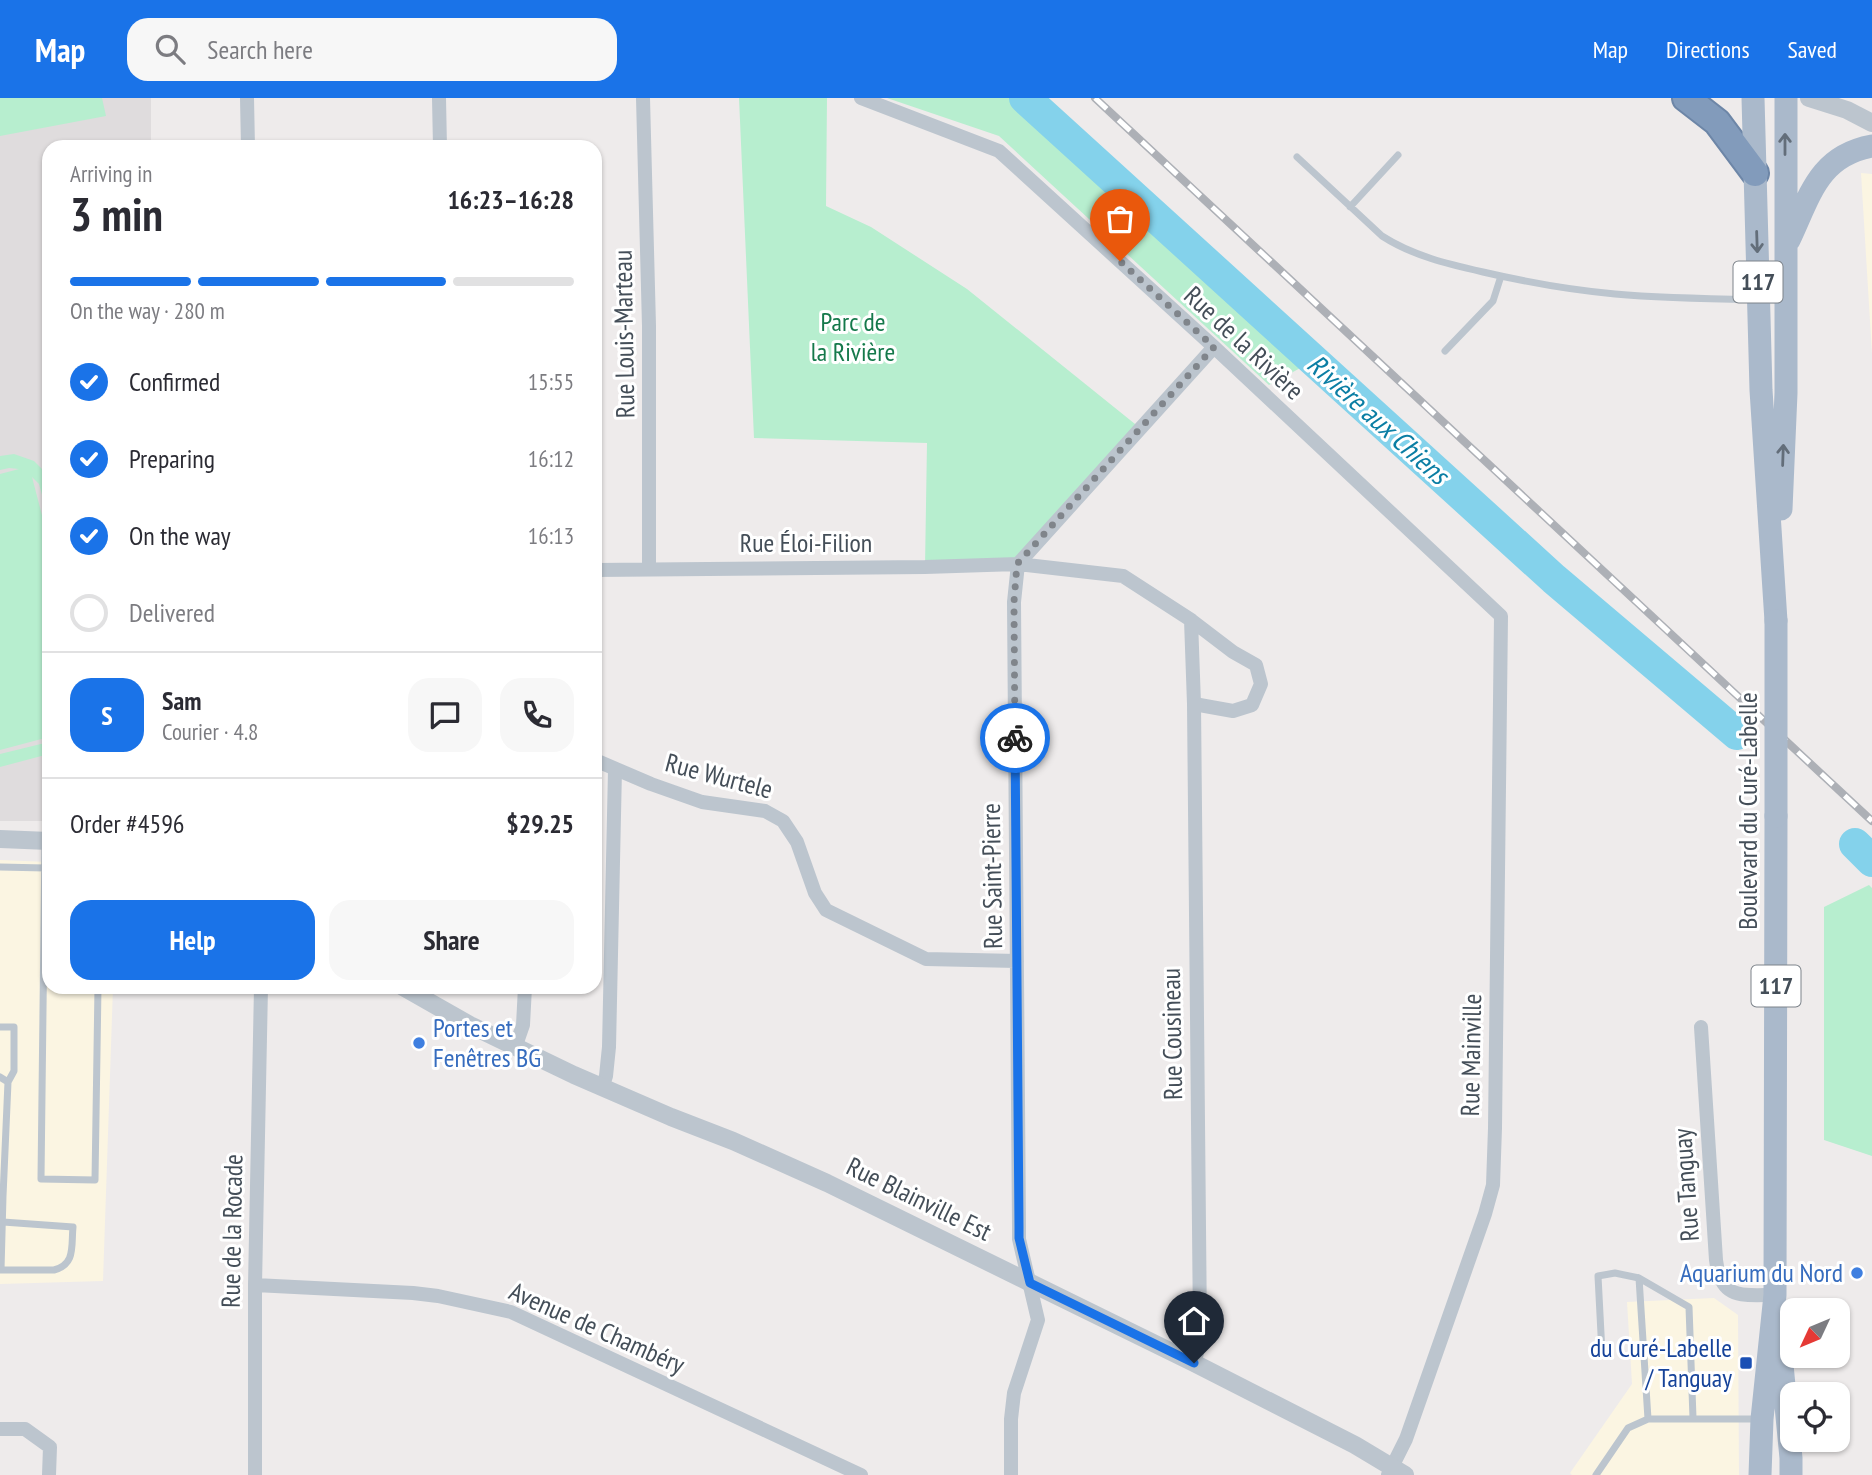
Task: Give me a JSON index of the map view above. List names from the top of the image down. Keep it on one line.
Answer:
{"streets":{"main road":["117","Boulevard du Curé-Labelle"],"street":["Rue Louis-Marteau","Rue de la Rivière","Rue Éloi-Filion","Rue Wurtele","Rue Saint-Pierre","Rue Cousineau","Rue Mainville","Rue Tanguay","Rue Blainville Est","Rue de la Rocade","Avenue de Chambéry"]},"crossings":[["Rue Louis-Marteau","Rue Éloi-Filion"],["Rue de la Rivière","Rue Mainville"],["Rue Éloi-Filion","Rue Saint-Pierre"],["Rue Wurtele","Rue Saint-Pierre"],["Boulevard du Curé-Labelle","Rue Tanguay"],["Rue Saint-Pierre","Rue Blainville Est"],["Rue Cousineau","Rue Blainville Est"],["Rue Mainville","Rue Blainville Est"],["Rue de la Rocade","Avenue de Chambéry"]],"water":["Rivière aux Chiens"],"parks":["Parc de la Rivière"],"places":{"other":["Portes et Fenêtres BG","Aquarium du Nord"],"transit":["du Curé-Labelle / Tanguay"]},"north":"bottom left","page":{"header":"Map","search":"Search here","nav":["Map","Directions","Saved"],"heading":["3 min","Arriving in","16:23–16:28"],"panel":["Sam","Courier · 4.8","Order #4596","$29.25"],"bar":"On the way · 280 m","list":[["Confirmed","15:55"],["Preparing","16:12"],["On the way","16:13"],"Delivered"],"round":"S","buttons":["Help","Share"]}}
